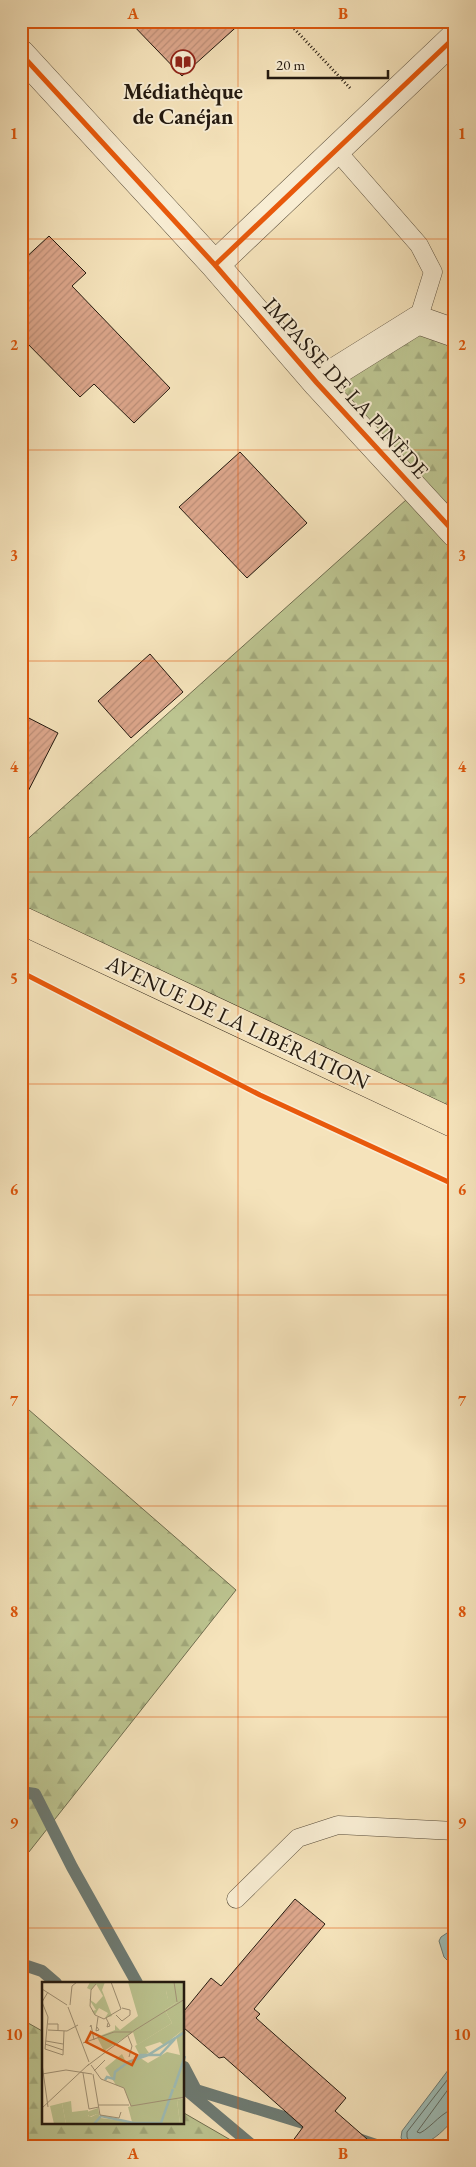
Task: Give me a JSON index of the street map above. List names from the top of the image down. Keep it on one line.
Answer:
{"streets":{"main road":["AVENUE DE LA LIBÉRATION"],"street":["IMPASSE DE LA PINÈDE"]},"places":{"library":["Médiathèque de Canéjan"]},"scale_bar":"20 m","grid":{"columns":["A","B"],"rows":["1","2","3","4","5","6","7","8","9","10"]}}
